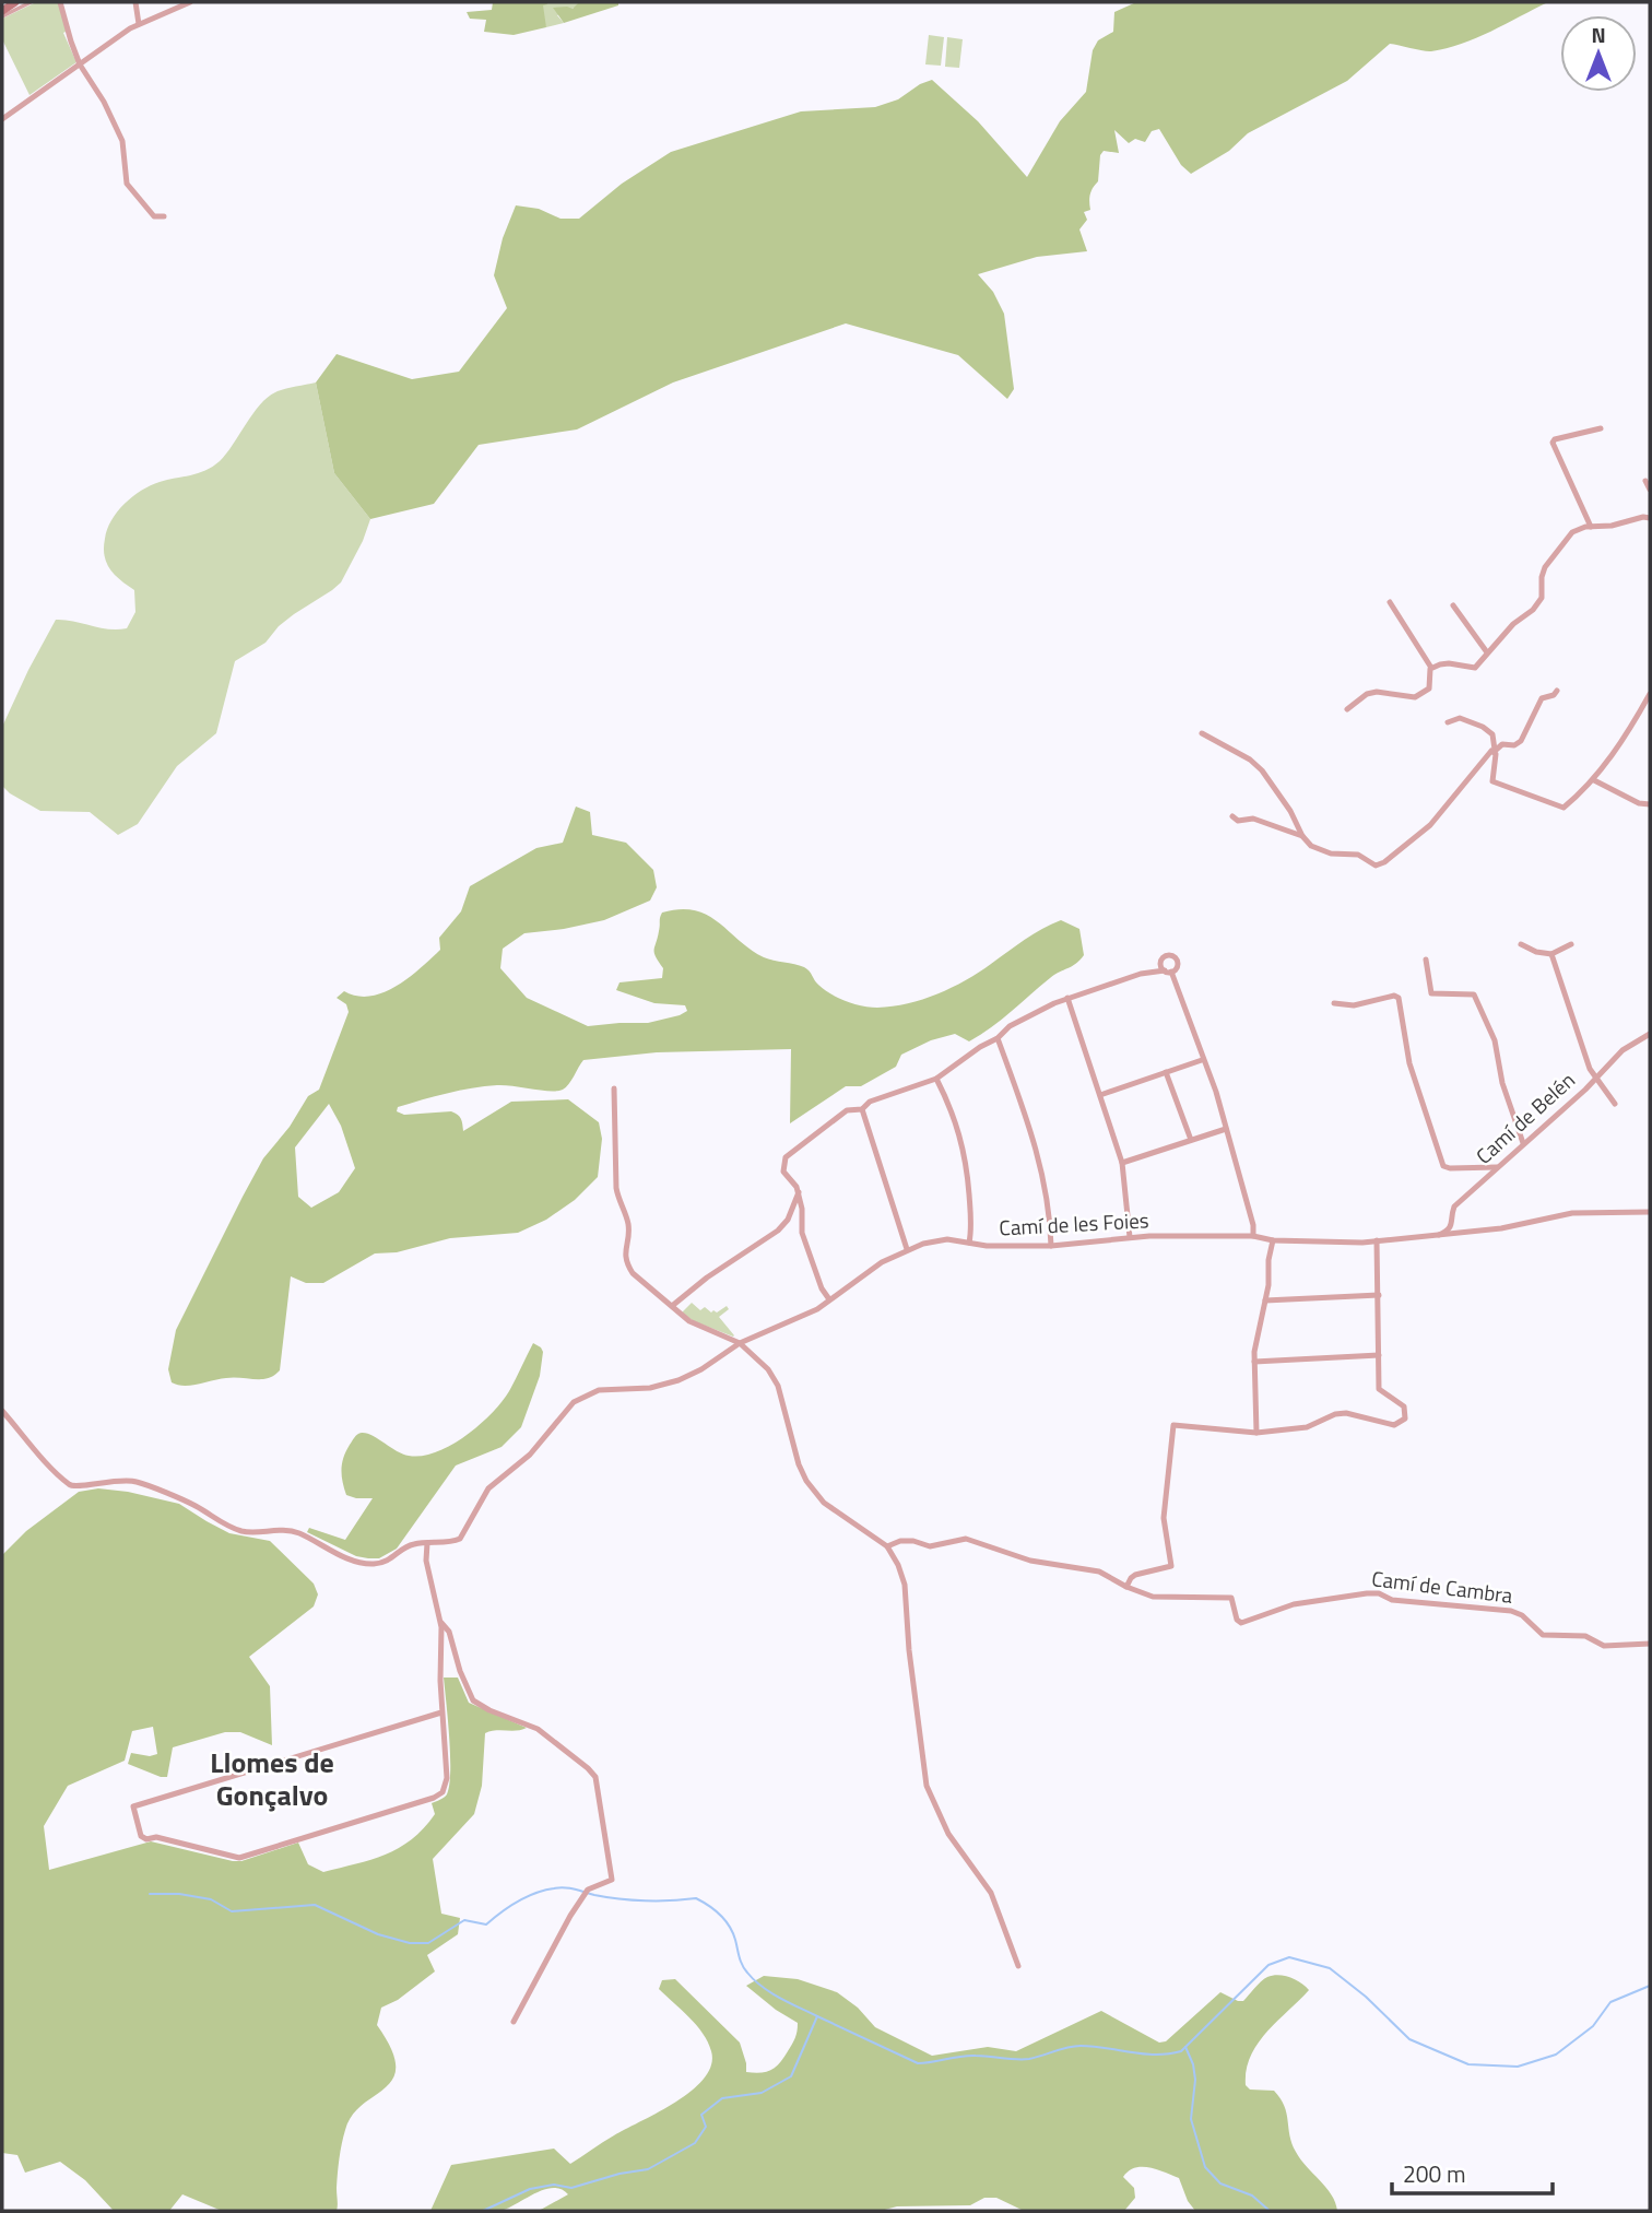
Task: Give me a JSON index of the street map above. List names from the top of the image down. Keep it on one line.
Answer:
{"streets":{"street":["Camí de Belén","Camí de les Foies","Camí de Cambra"]},"crossings":[["Camí de Belén","Camí de les Foies"]],"districts":["Llomes de Gonçalvo"],"scale_bar":"200 m","north":"top"}
